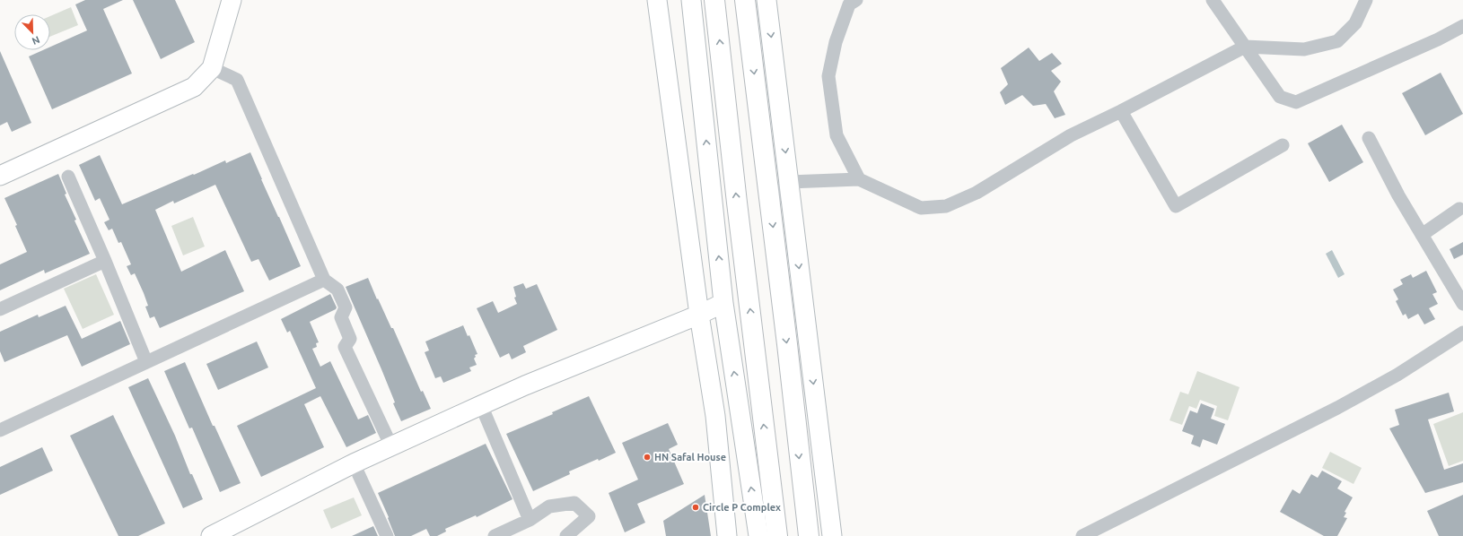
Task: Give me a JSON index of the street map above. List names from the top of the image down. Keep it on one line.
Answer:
{"places":["HN Safal House","Circle P Complex"],"north":"bottom right"}
